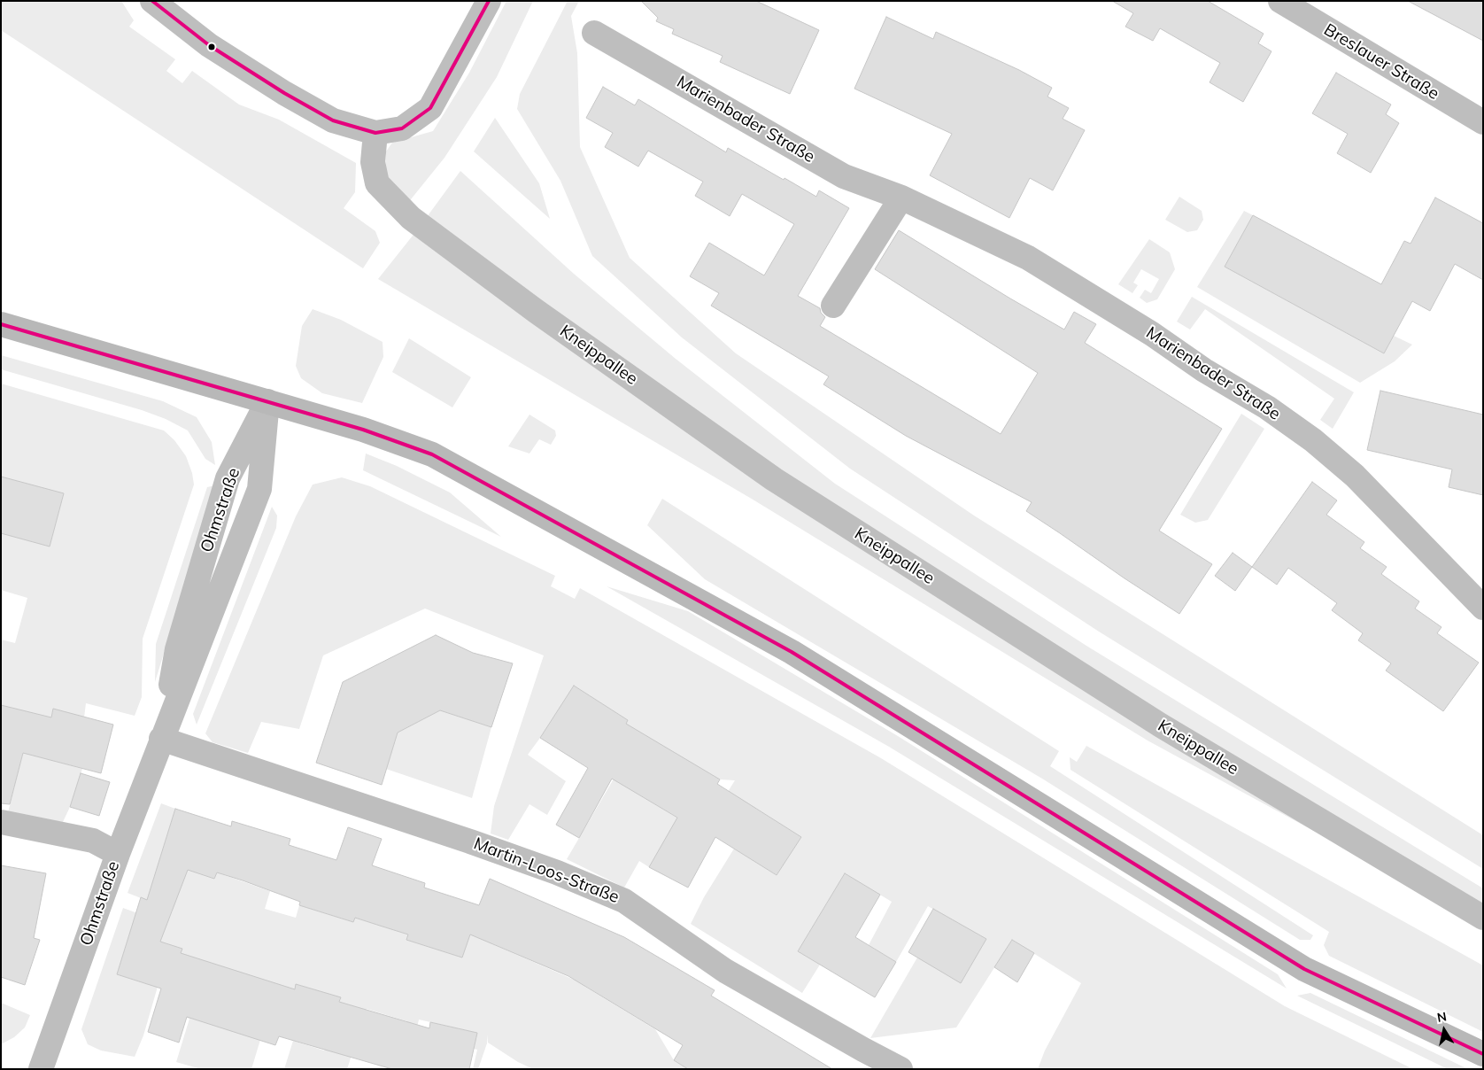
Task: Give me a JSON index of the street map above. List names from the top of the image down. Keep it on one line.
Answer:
{"streets":{"street":["Breslauer Straße","Marienbader Straße","Kneippallee","Ohmstraße","Martin-Loos-Straße"]},"crossings":[["Ohmstraße","Martin-Loos-Straße"]],"north":"top"}
